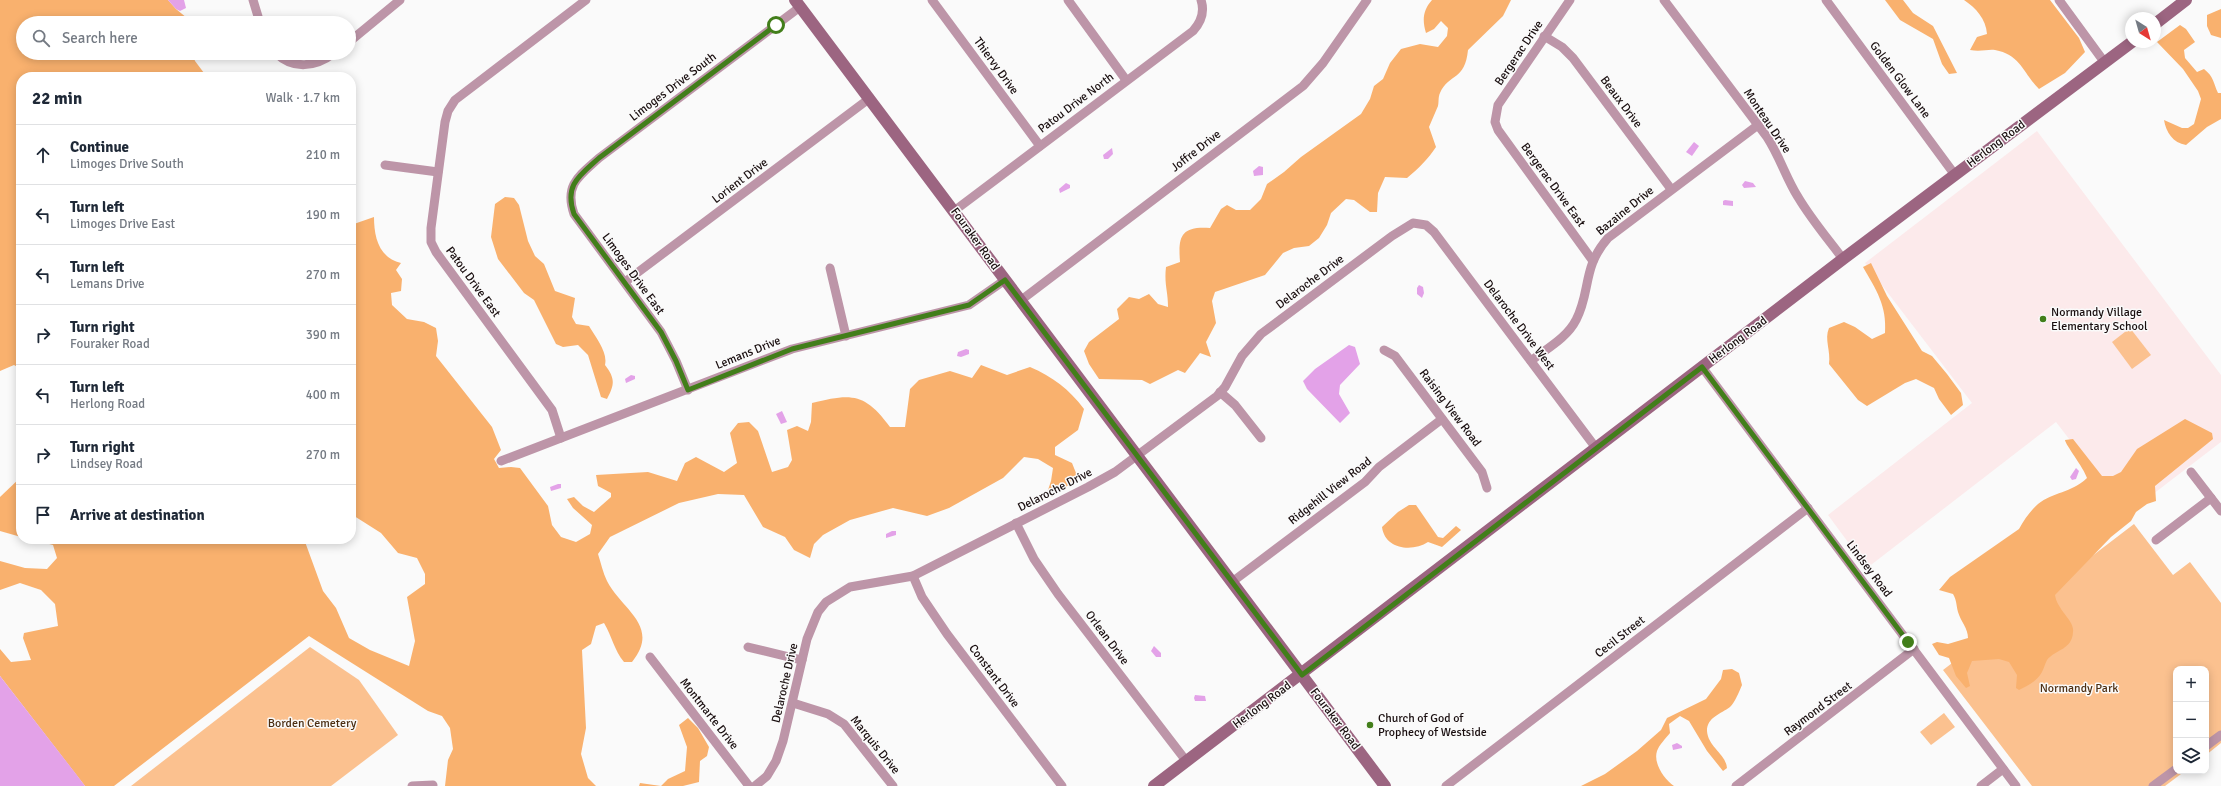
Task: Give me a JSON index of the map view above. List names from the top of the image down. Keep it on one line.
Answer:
{"streets":{"street":["Bergerac Drive","Thiervy Drive","Golden Glow Lane","Limoges Drive South","Beaux Drive","Patou Drive North","Monteau Drive","Herlong Road","Joffre Drive","Lorient Drive","Bergerac Drive East","Bazaine Drive","Fouraker Road","Limoges Drive East","Patou Drive East","Delaroche Drive","Delaroche Drive West","Lemans Drive","Raising View Road","Ridgehill View Road","Lindsey Road","Cecil Street","Orlean Drive","Constant Drive","Raymond Street","Montmarte Drive","Marquis Drive"]},"crossings":[["Bergerac Drive","Beaux Drive"],["Bergerac Drive","Bergerac Drive East"],["Thiervy Drive","Patou Drive North"],["Golden Glow Lane","Herlong Road"],["Limoges Drive South","Fouraker Road"],["Limoges Drive South","Limoges Drive East"],["Beaux Drive","Bazaine Drive"],["Patou Drive North","Fouraker Road"],["Monteau Drive","Herlong Road"],["Monteau Drive","Bazaine Drive"],["Herlong Road","Fouraker Road"],["Herlong Road","Delaroche Drive West"],["Herlong Road","Lindsey Road"],["Herlong Road","Orlean Drive"],["Joffre Drive","Fouraker Road"],["Lorient Drive","Fouraker Road"],["Lorient Drive","Limoges Drive East"],["Bergerac Drive East","Bazaine Drive"],["Bazaine Drive","Delaroche Drive West"],["Fouraker Road","Delaroche Drive"],["Fouraker Road","Lemans Drive"],["Fouraker Road","Ridgehill View Road"],["Limoges Drive East","Lemans Drive"],["Patou Drive East","Lemans Drive"],["Delaroche Drive","Delaroche Drive West"],["Delaroche Drive","Orlean Drive"],["Delaroche Drive","Constant Drive"],["Delaroche Drive","Marquis Drive"],["Raising View Road","Ridgehill View Road"],["Lindsey Road","Cecil Street"],["Lindsey Road","Raymond Street"]],"parks":["Normandy Park","Borden Cemetery"],"places":["Normandy Village Elementary School","Church of God of Prophecy of Westside"],"north":"bottom right","page":{"search":"Search here","heading":["22 min","Walk · 1.7 km"],"list":[["Continue","Limoges Drive South","210 m"],["Turn left","Limoges Drive East","190 m"],["Turn left","Lemans Drive","270 m"],["Turn right","Fouraker Road","390 m"],["Turn left","Herlong Road","400 m"],["Turn right","Lindsey Road","270 m"],"Arrive at destination"],"map_buttons":["+","−"]}}
